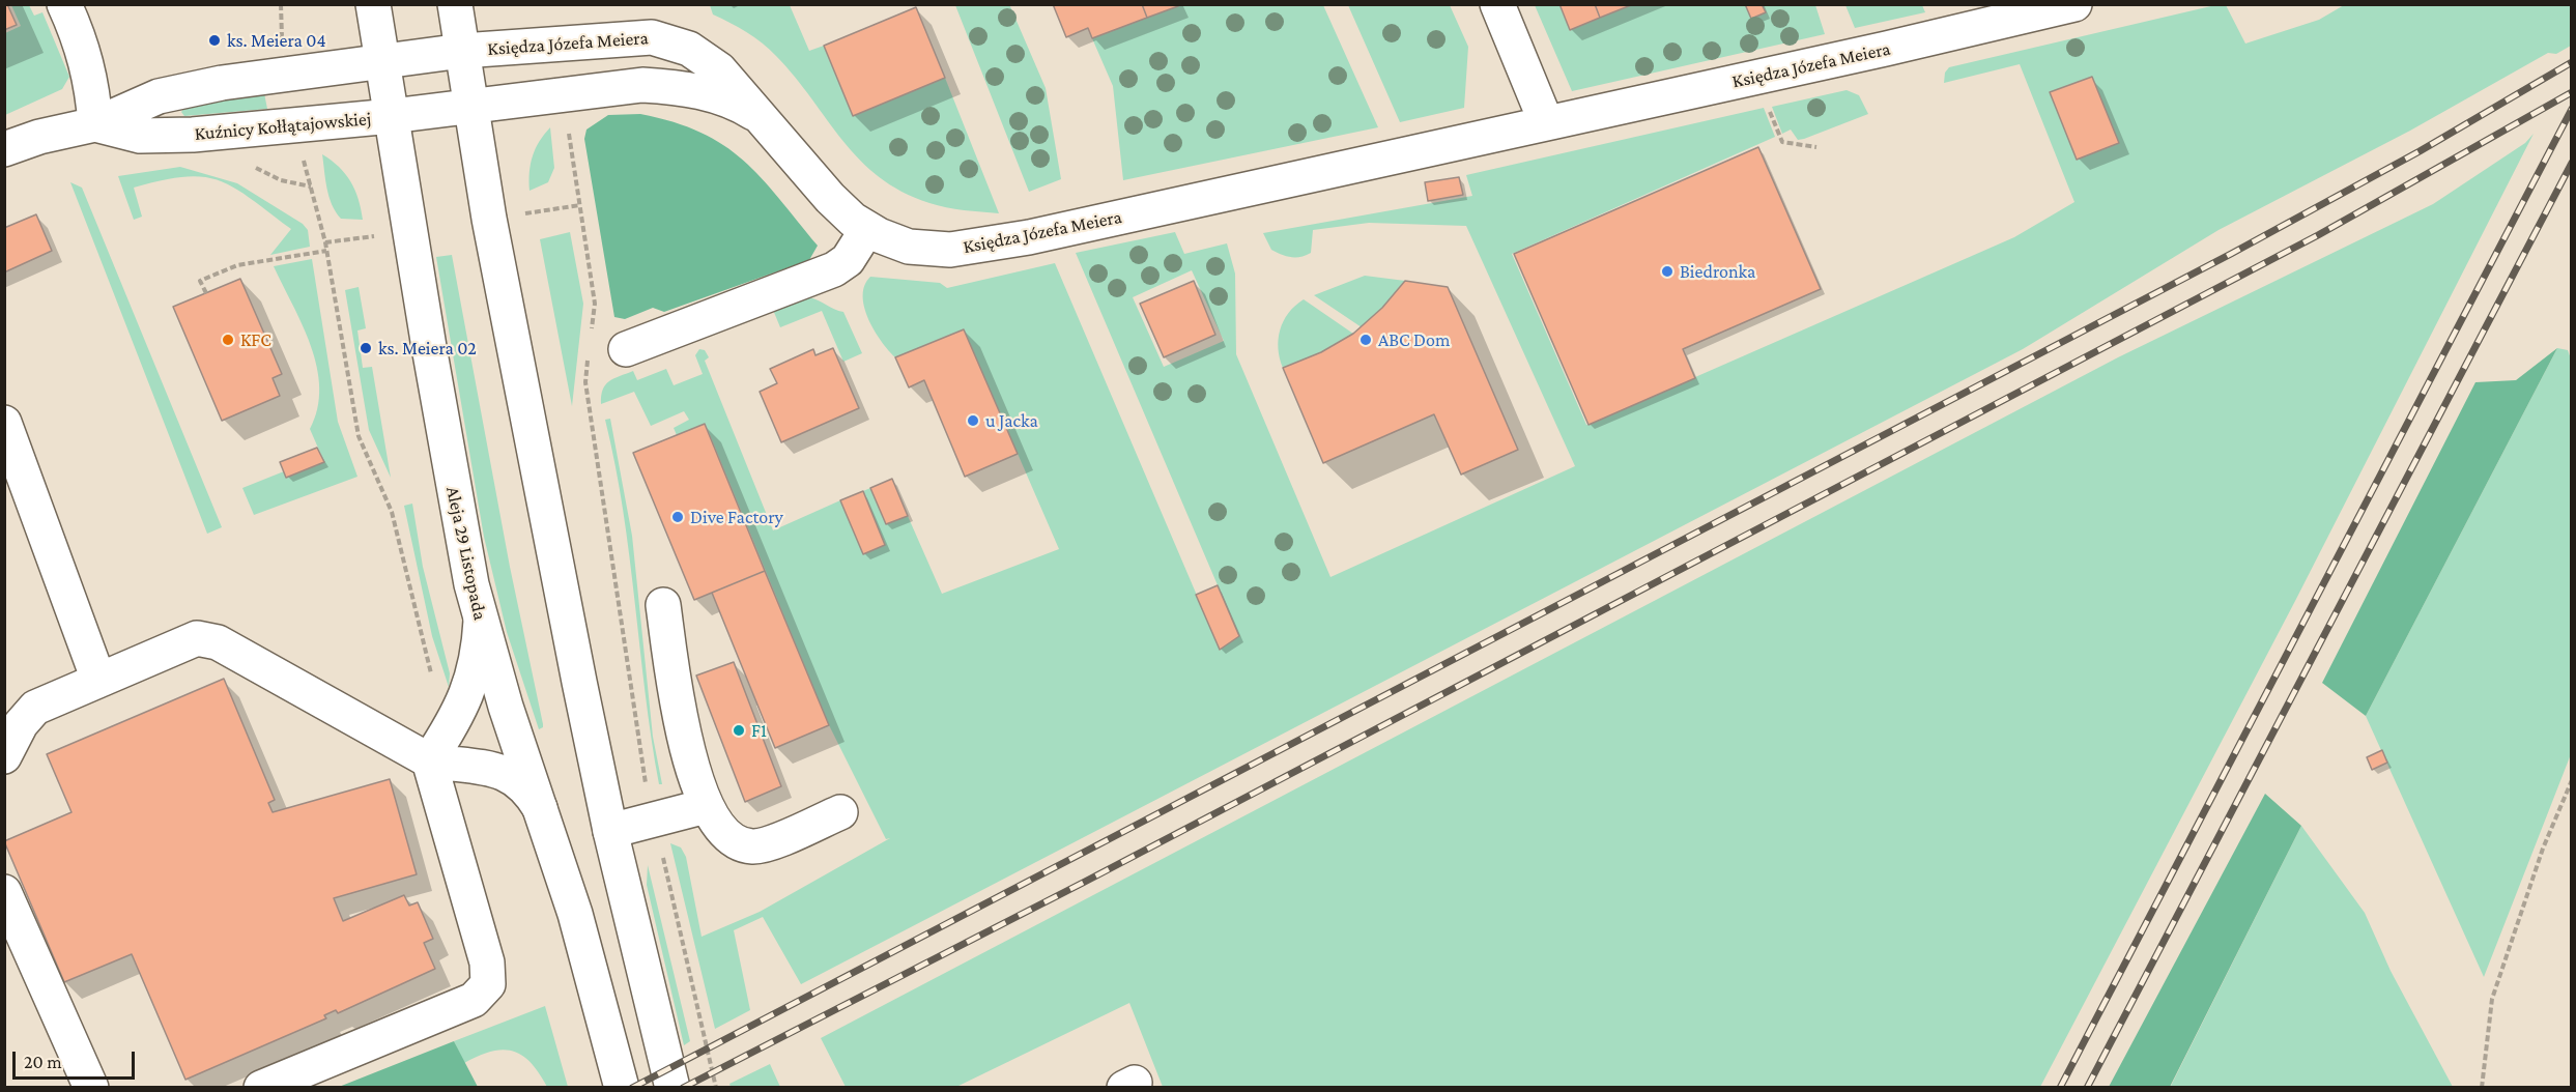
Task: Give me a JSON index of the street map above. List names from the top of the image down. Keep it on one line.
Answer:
{"streets":{"street":["Księdza Józefa Meiera","Kuźnicy Kołłątajowskiej","Aleja 29 Listopada"]},"crossings":[["Księdza Józefa Meiera","Kuźnicy Kołłątajowskiej"],["Kuźnicy Kołłątajowskiej","Aleja 29 Listopada"]],"places":["ks. Meiera 04","Biedronka","KFC","ABC Dom","ks. Meiera 02","u Jacka","Dive Factory","F1"],"scale_bar":"20 m"}
